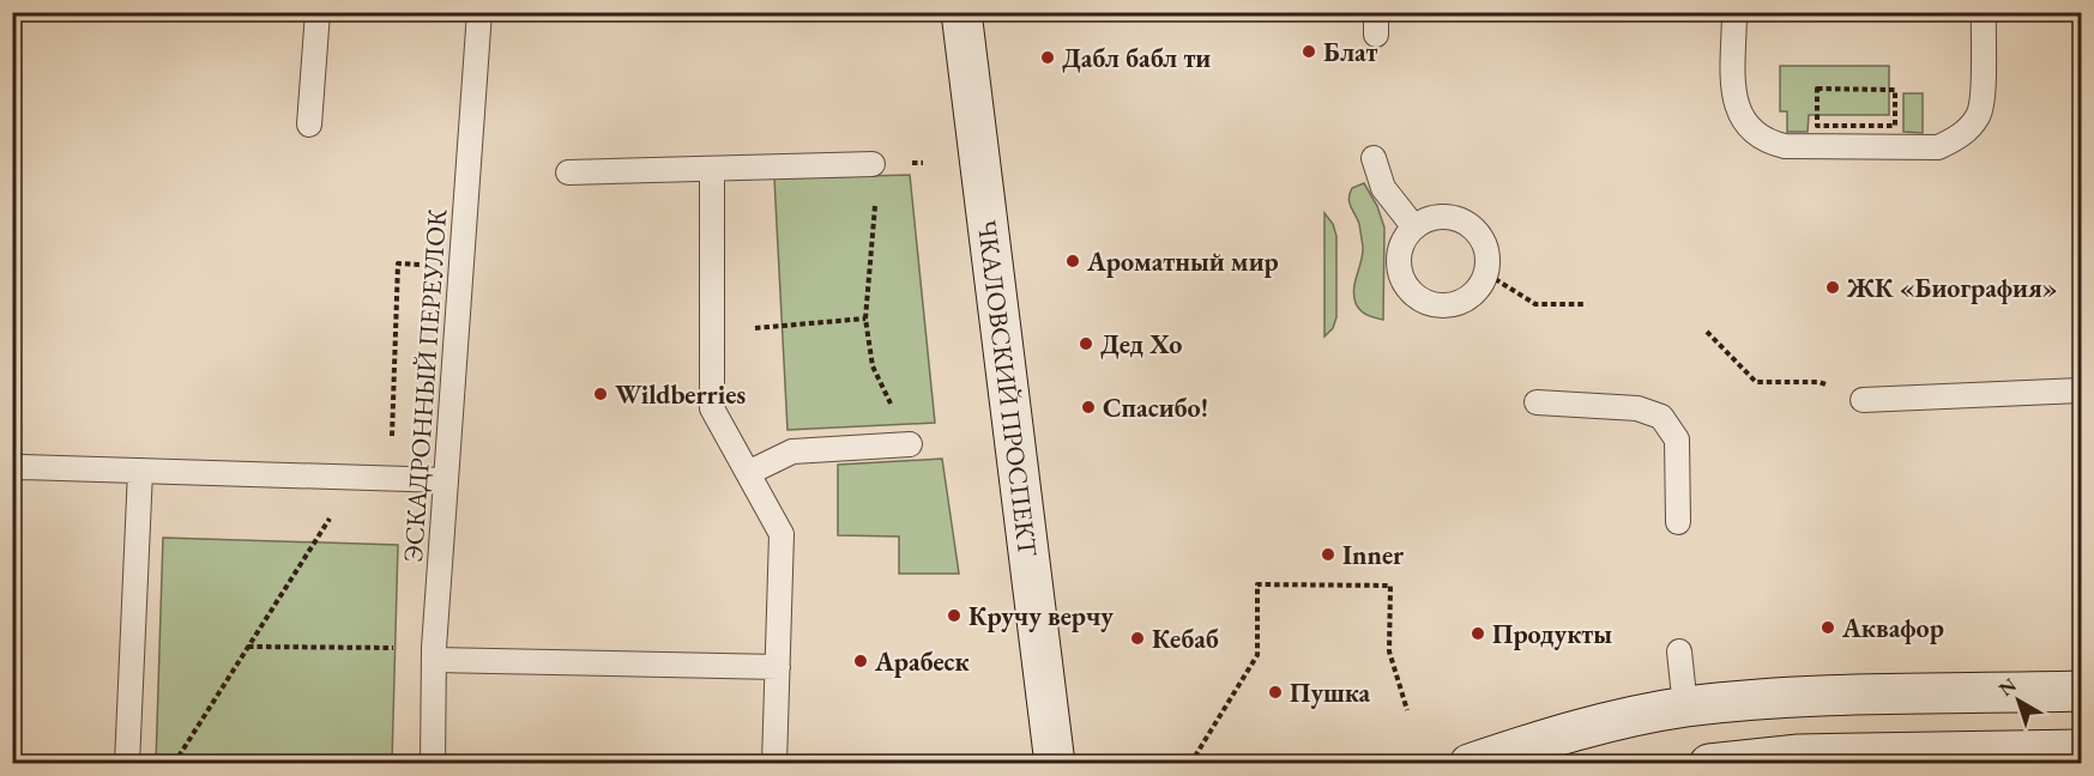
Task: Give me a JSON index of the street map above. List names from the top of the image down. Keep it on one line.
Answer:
{"streets":{"street":["ЧКАЛОВСКИЙ ПРОСПЕКТ"],"lane":["ЭСКАДРОННЫЙ ПЕРЕУЛОК"]},"places":["Блат","Дабл бабл ти","Ароматный мир","ЖК «Биография»","Дед Хо","Wildberries","Спасибо!","Inner","Кручу верчу","Аквафор","Продукты","Кебаб","Арабеск","Пушка"],"north":"top left"}
